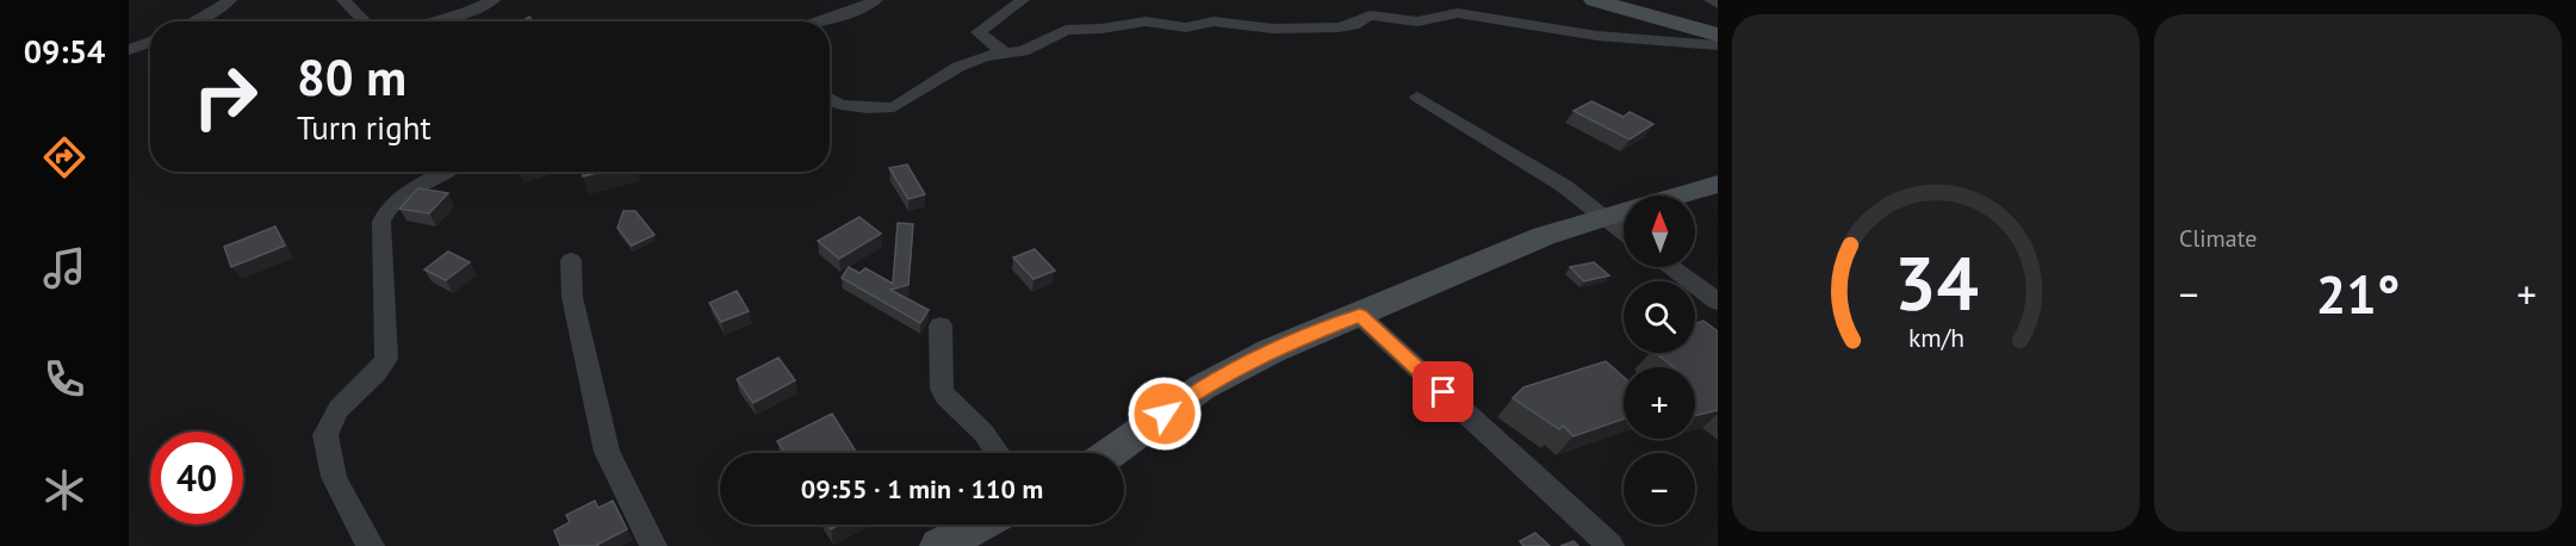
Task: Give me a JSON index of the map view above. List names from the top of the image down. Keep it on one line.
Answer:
{"north":"top","page":{"tabs":"09:54","tile":"Climate","turn":["80 m","Turn right"],"map_buttons":["+","−"],"heat":["−","21°","+"],"limit":"40","trip":"09:55 · 1 min · 110 m","gauge":["34","km/h"]}}
